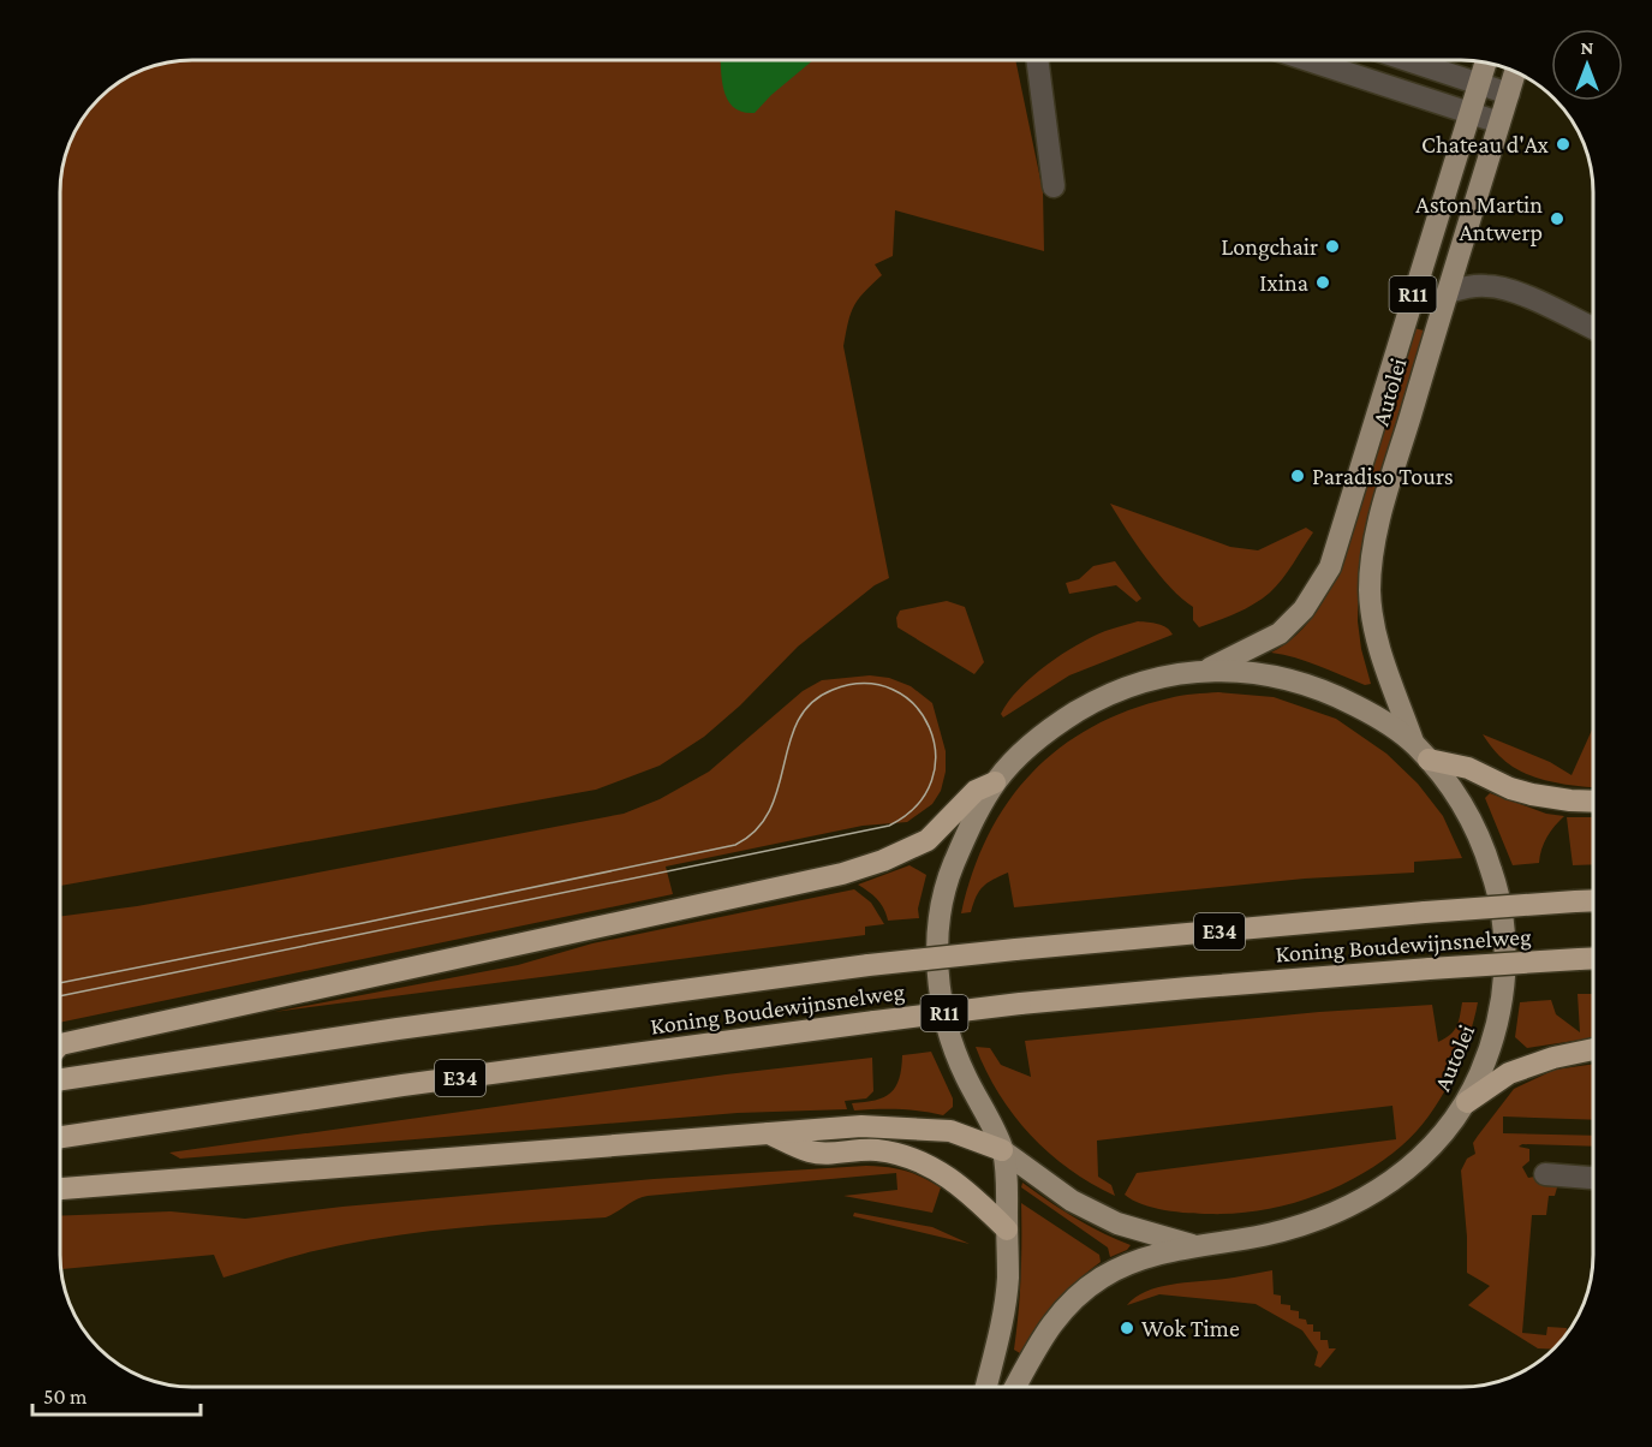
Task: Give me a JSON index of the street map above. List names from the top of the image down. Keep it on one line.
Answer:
{"streets":{"highway":["E34","Koning Boudewijnsnelweg"],"main road":["R11","Autolei"]},"places":["Chateau d'Ax","Aston Martin Antwerp","Longchair","Ixina","Paradiso Tours","Wok Time"],"scale_bar":"50 m","north":"top"}
